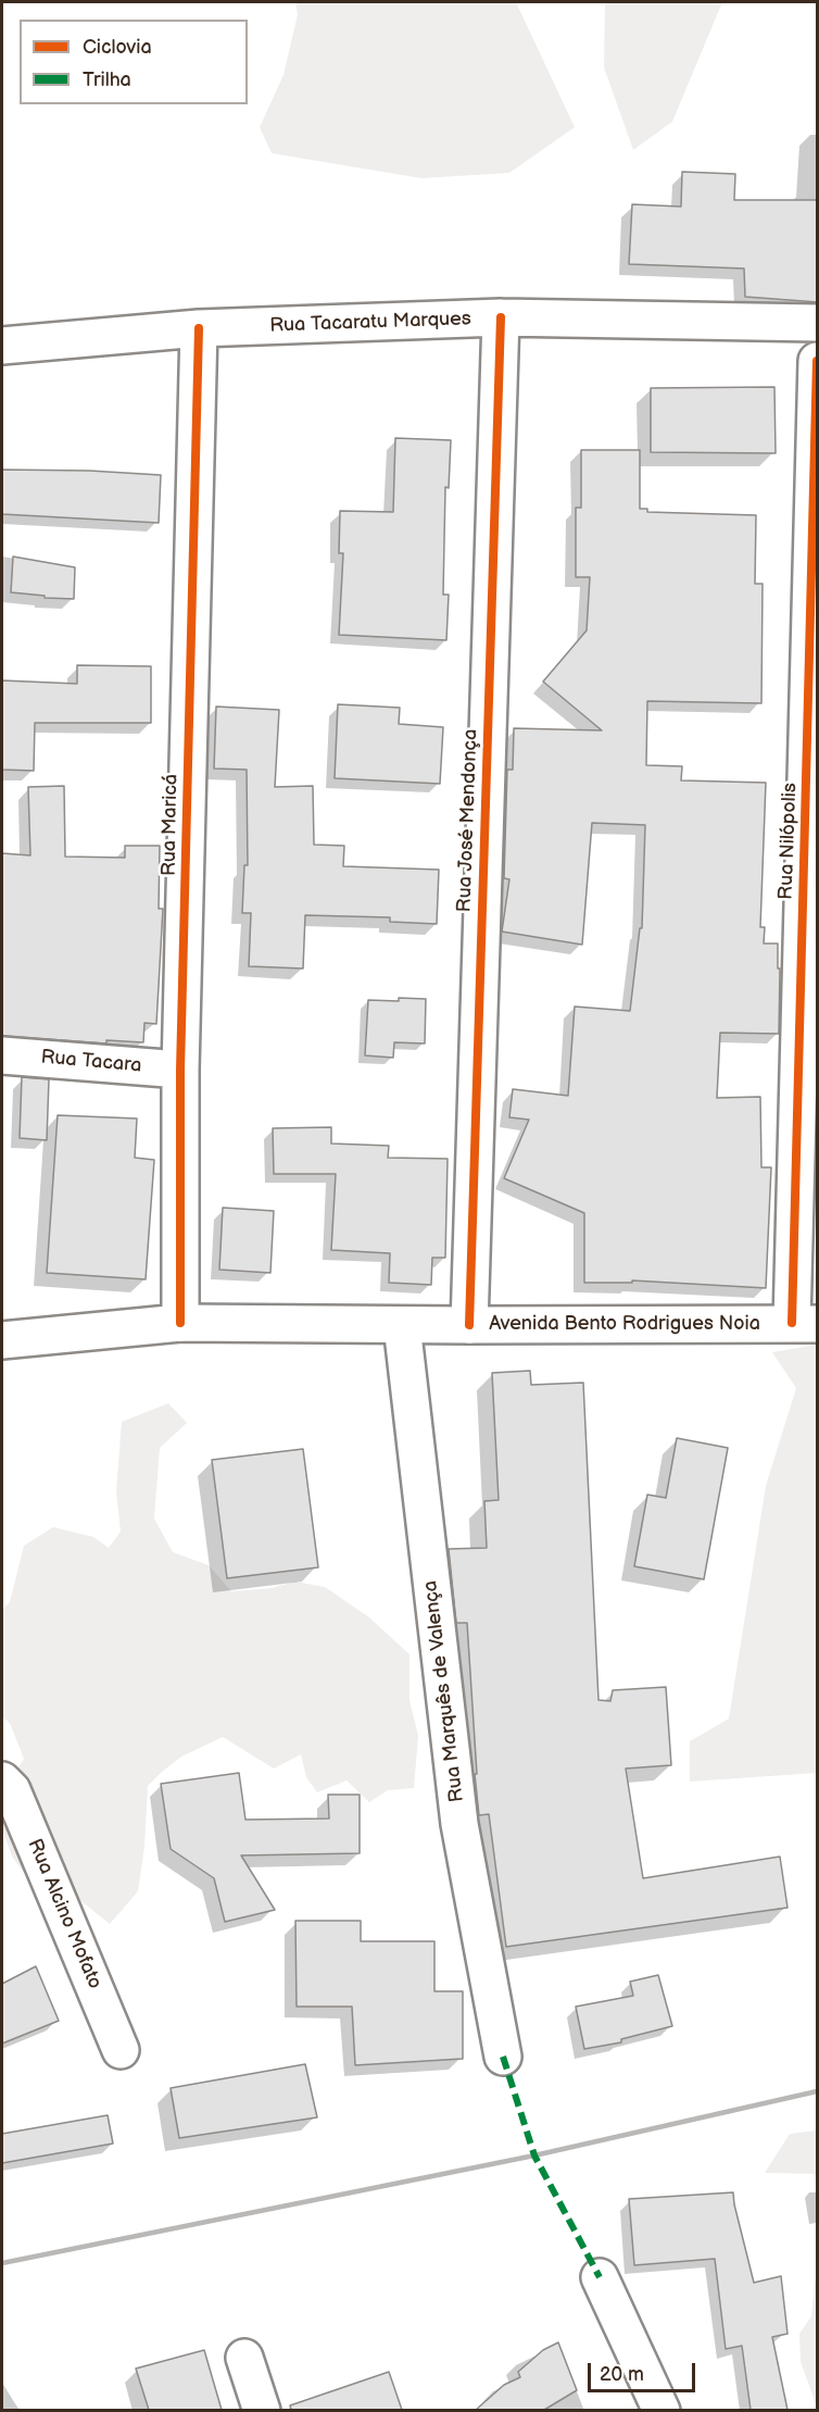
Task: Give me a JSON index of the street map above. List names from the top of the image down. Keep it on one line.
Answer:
{"streets":{"street":["Rua Tacaratu Marques","Rua José Mendonça","Rua Maricá","Rua Nilópolis","Rua Tacara","Avenida Bento Rodrigues Noia","Rua Marquês de Valença","Rua Alcino Mofato"]},"crossings":[["Rua Tacaratu Marques","Rua José Mendonça"],["Rua Tacaratu Marques","Rua Maricá"],["Rua José Mendonça","Avenida Bento Rodrigues Noia"],["Rua Maricá","Rua Tacara"],["Rua Maricá","Avenida Bento Rodrigues Noia"],["Rua Nilópolis","Avenida Bento Rodrigues Noia"],["Avenida Bento Rodrigues Noia","Rua Marquês de Valença"]],"legend":["Ciclovia","Trilha"],"scale_bar":"20 m"}
